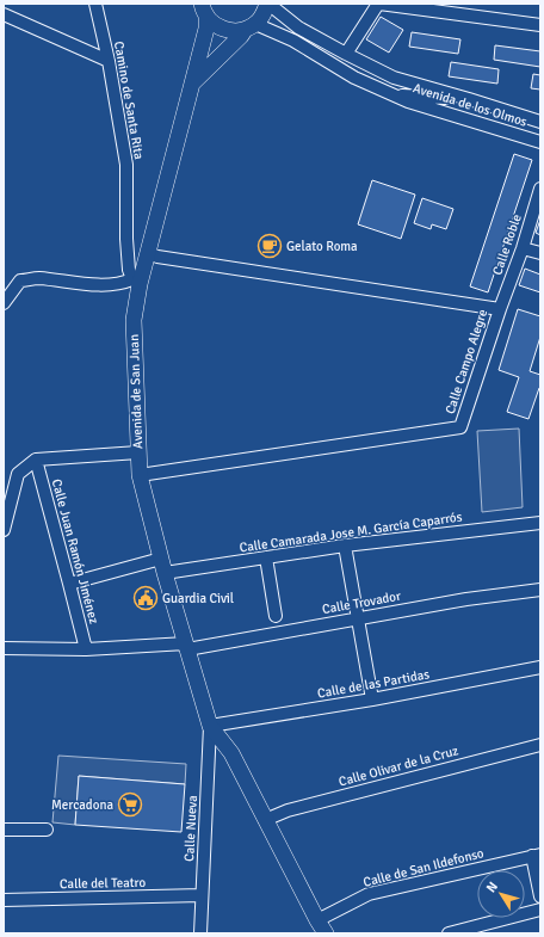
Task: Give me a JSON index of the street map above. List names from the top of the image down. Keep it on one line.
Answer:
{"streets":{"main road":["Avenida de San Juan"],"street":["Camino de Santa Rita","Avenida de los Olmos","Calle Roble","Calle Campo Alegre","Calle Camarada Jose M. García Caparrós","Calle Juan Ramón Jiménez","Calle Trovador","Calle de las Partidas","Calle Olivar de la Cruz","Calle Nueva","Calle de San Ildefonso","Calle del Teatro"]},"crossings":[["Camino de Santa Rita","Calle Campo Alegre"],["Camino de Santa Rita","Avenida de San Juan"],["Calle Roble","Calle Campo Alegre"],["Calle Campo Alegre","Avenida de San Juan"],["Avenida de San Juan","Calle Camarada Jose M. García Caparrós"],["Avenida de San Juan","Calle Trovador"],["Avenida de San Juan","Calle de las Partidas"],["Avenida de San Juan","Calle Nueva"],["Calle Camarada Jose M. García Caparrós","Calle Juan Ramón Jiménez"],["Calle Juan Ramón Jiménez","Calle Trovador"],["Calle de las Partidas","Calle Nueva"],["Calle Nueva","Calle del Teatro"]],"places":{"cafe":["Gelato Roma"],"public building":["Guardia Civil"],"supermarket":["Mercadona"]},"north":"top left"}
